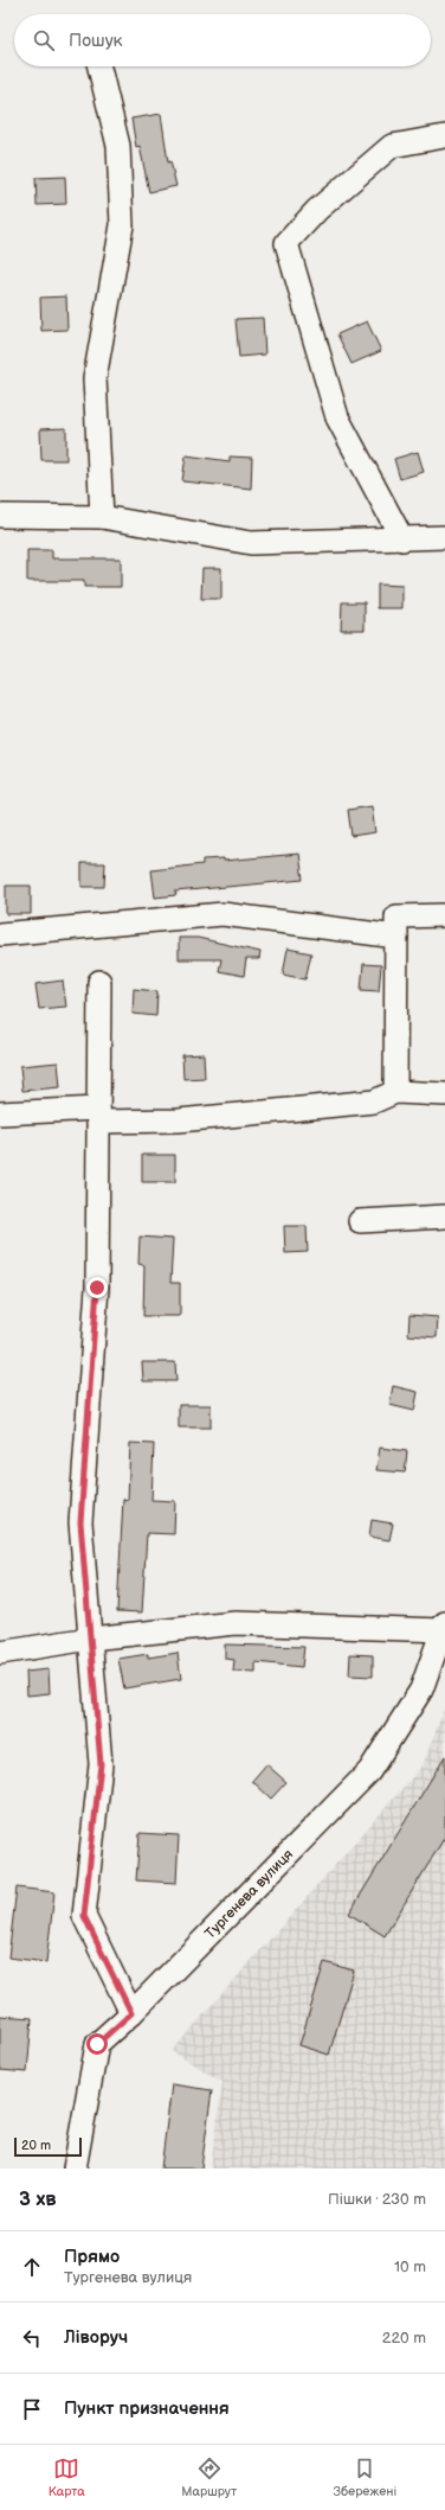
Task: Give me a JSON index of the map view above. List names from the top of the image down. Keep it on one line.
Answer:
{"streets":{"street":["Тургенева вулиця"]},"scale_bar":"20 m","page":{"search":"Пошук","scale":"20 m","heading":["3 хв","Пішки · 230 m"],"list":[["Прямо","Тургенева вулиця","10 m"],["Ліворуч","220 m"],"Пункт призначення"],"nav":["Карта","Маршрут","Збережені"]}}
